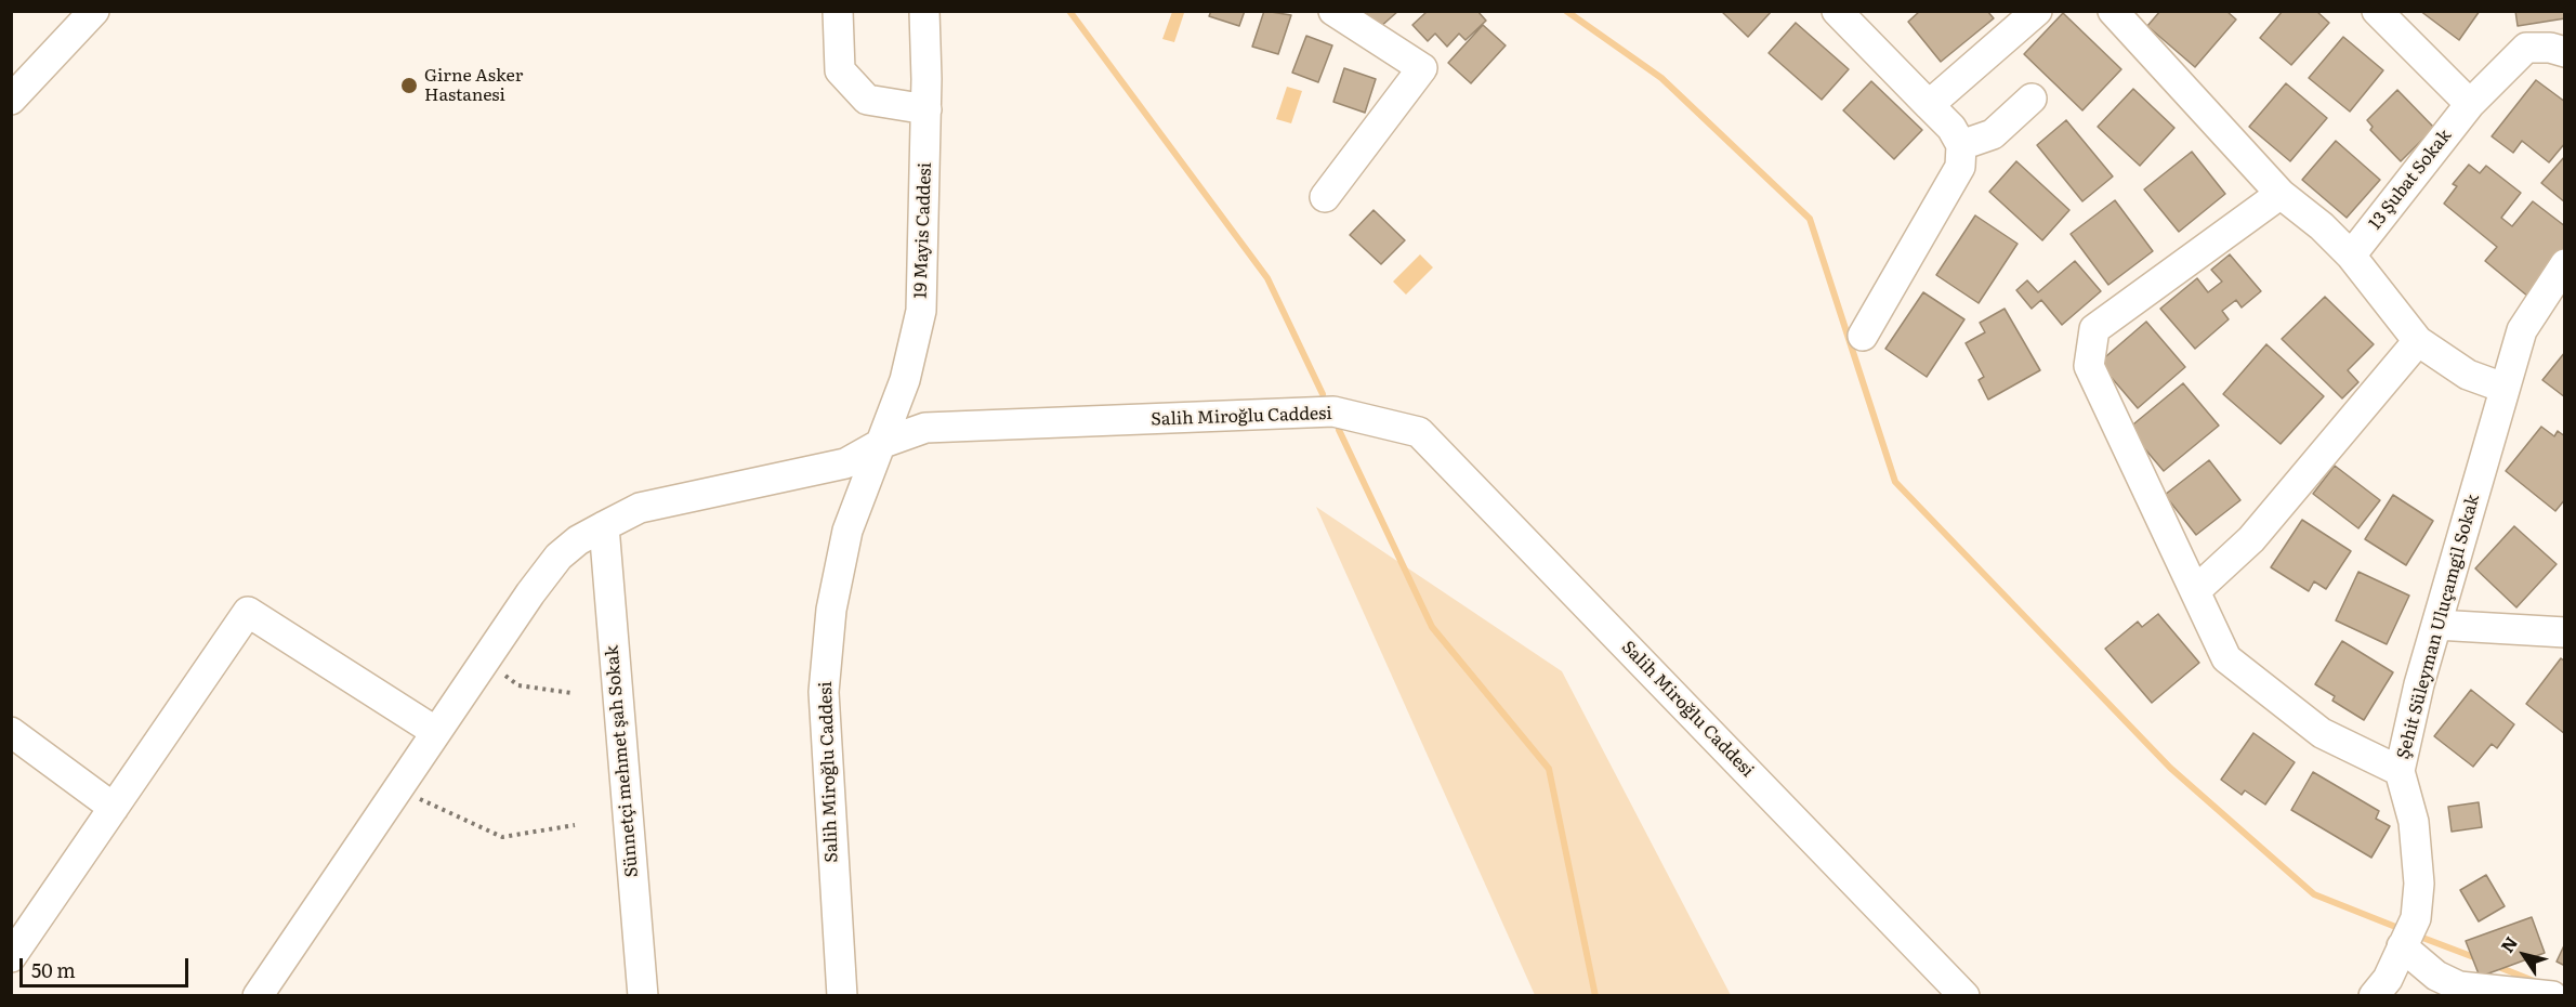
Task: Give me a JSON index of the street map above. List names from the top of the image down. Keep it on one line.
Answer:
{"streets":{"street":["13 Şubat Sokak","19 Mayis Caddesi","Salih Miroğlu Caddesi","Şehit Süleyman Uluçamgil Sokak","Sünnetçi mehmet şah Sokak"]},"crossings":[["19 Mayis Caddesi","Salih Miroğlu Caddesi"]],"places":["Girne Asker Hastanesi"],"scale_bar":"50 m","north":"top left"}
